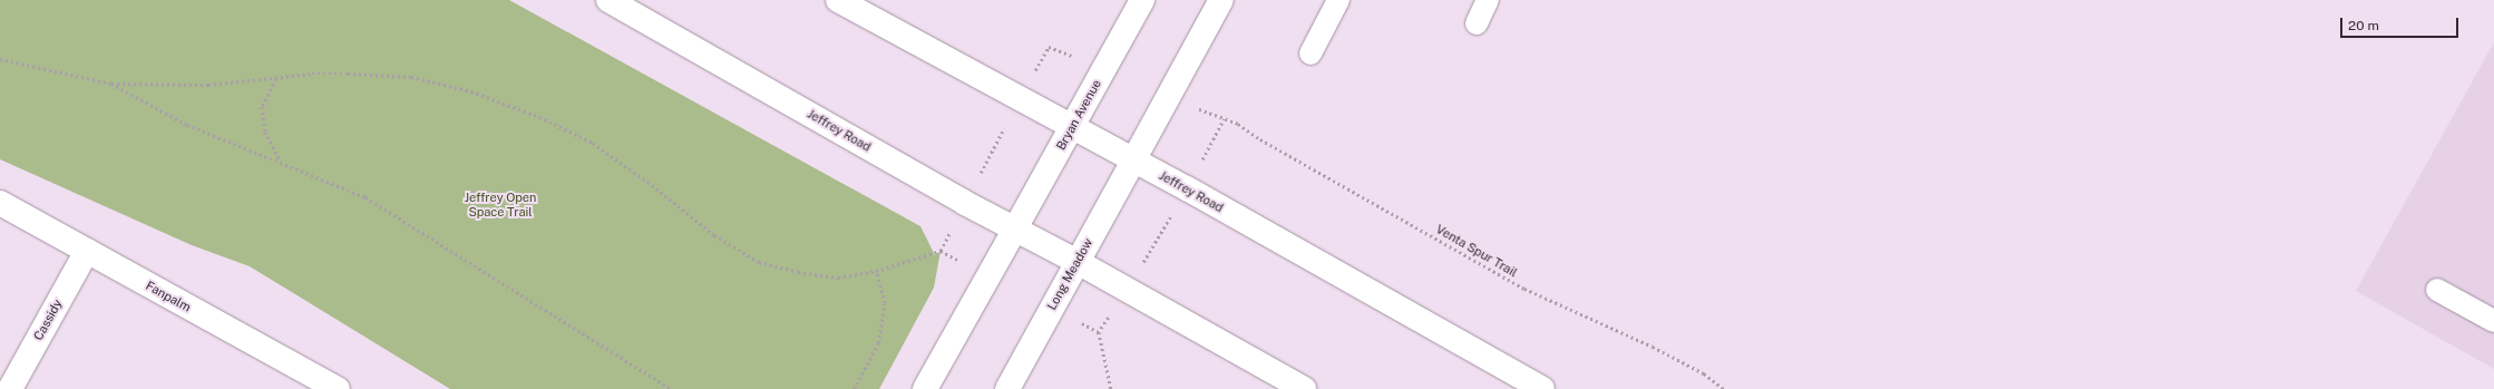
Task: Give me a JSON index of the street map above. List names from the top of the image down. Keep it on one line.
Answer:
{"streets":{"main road":["Bryan Avenue","Jeffrey Road","Long Meadow","Fanpalm","Cassidy"],"path":["Venta Spur Trail"]},"crossings":[["Bryan Avenue","Jeffrey Road"],["Jeffrey Road","Venta Spur Trail"],["Jeffrey Road","Long Meadow"],["Fanpalm","Cassidy"]],"parks":["Jeffrey Open Space Trail"],"scale_bar":"20 m"}
